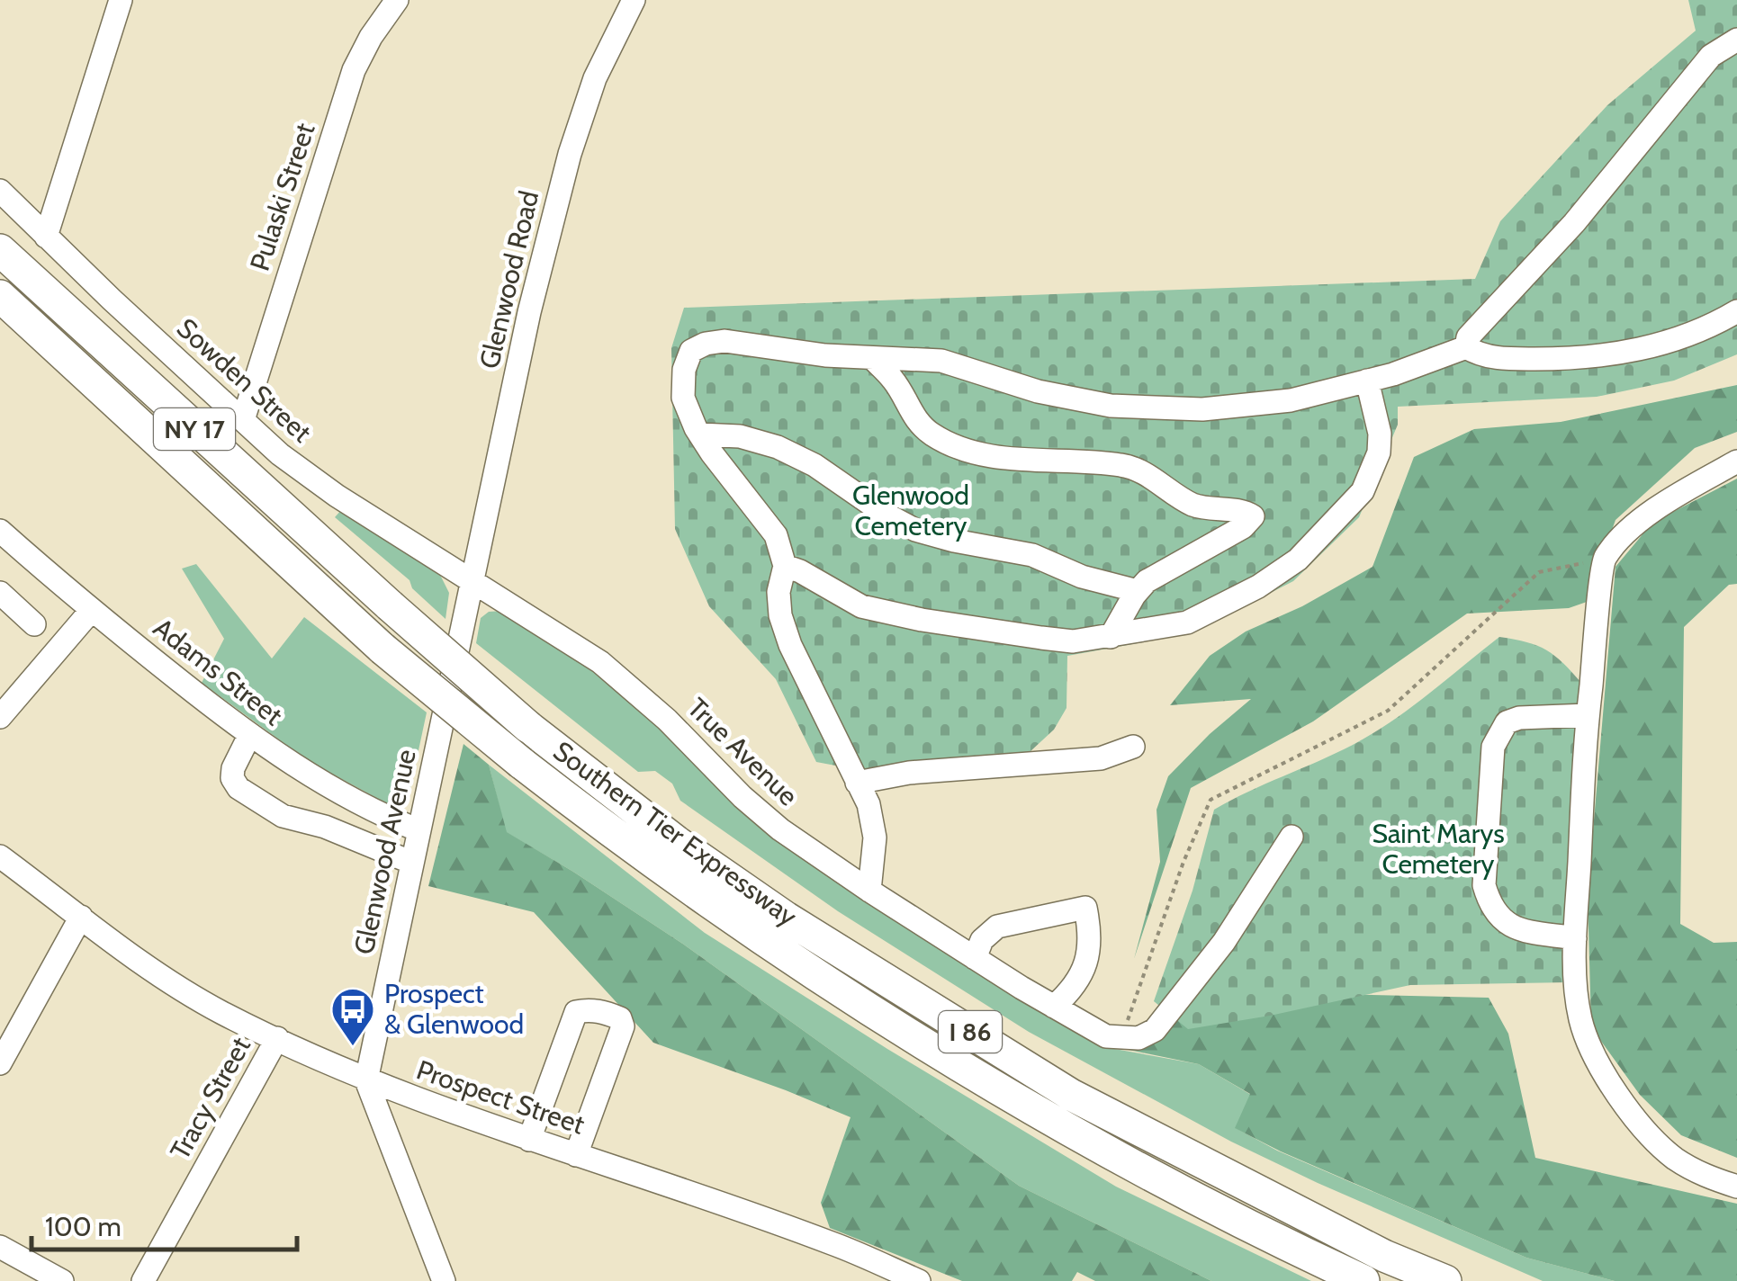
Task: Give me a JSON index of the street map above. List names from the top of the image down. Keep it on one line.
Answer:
{"streets":{"highway":["NY 17","Southern Tier Expressway","I 86"],"street":["Pulaski Street","Glenwood Road","Sowden Street","Adams Street","True Avenue","Glenwood Avenue","Prospect Street","Tracy Street"]},"crossings":[["Pulaski Street","Sowden Street"],["Glenwood Road","Sowden Street"],["Glenwood Road","True Avenue"],["Glenwood Road","Glenwood Avenue"],["Sowden Street","True Avenue"],["Sowden Street","Glenwood Avenue"],["Adams Street","Glenwood Avenue"],["True Avenue","Glenwood Avenue"],["Glenwood Avenue","Prospect Street"],["Prospect Street","Tracy Street"]],"parks":["Glenwood Cemetery","Saint Marys Cemetery"],"places":{"bus stop":["Prospect & Glenwood"]},"scale_bar":"100 m"}
